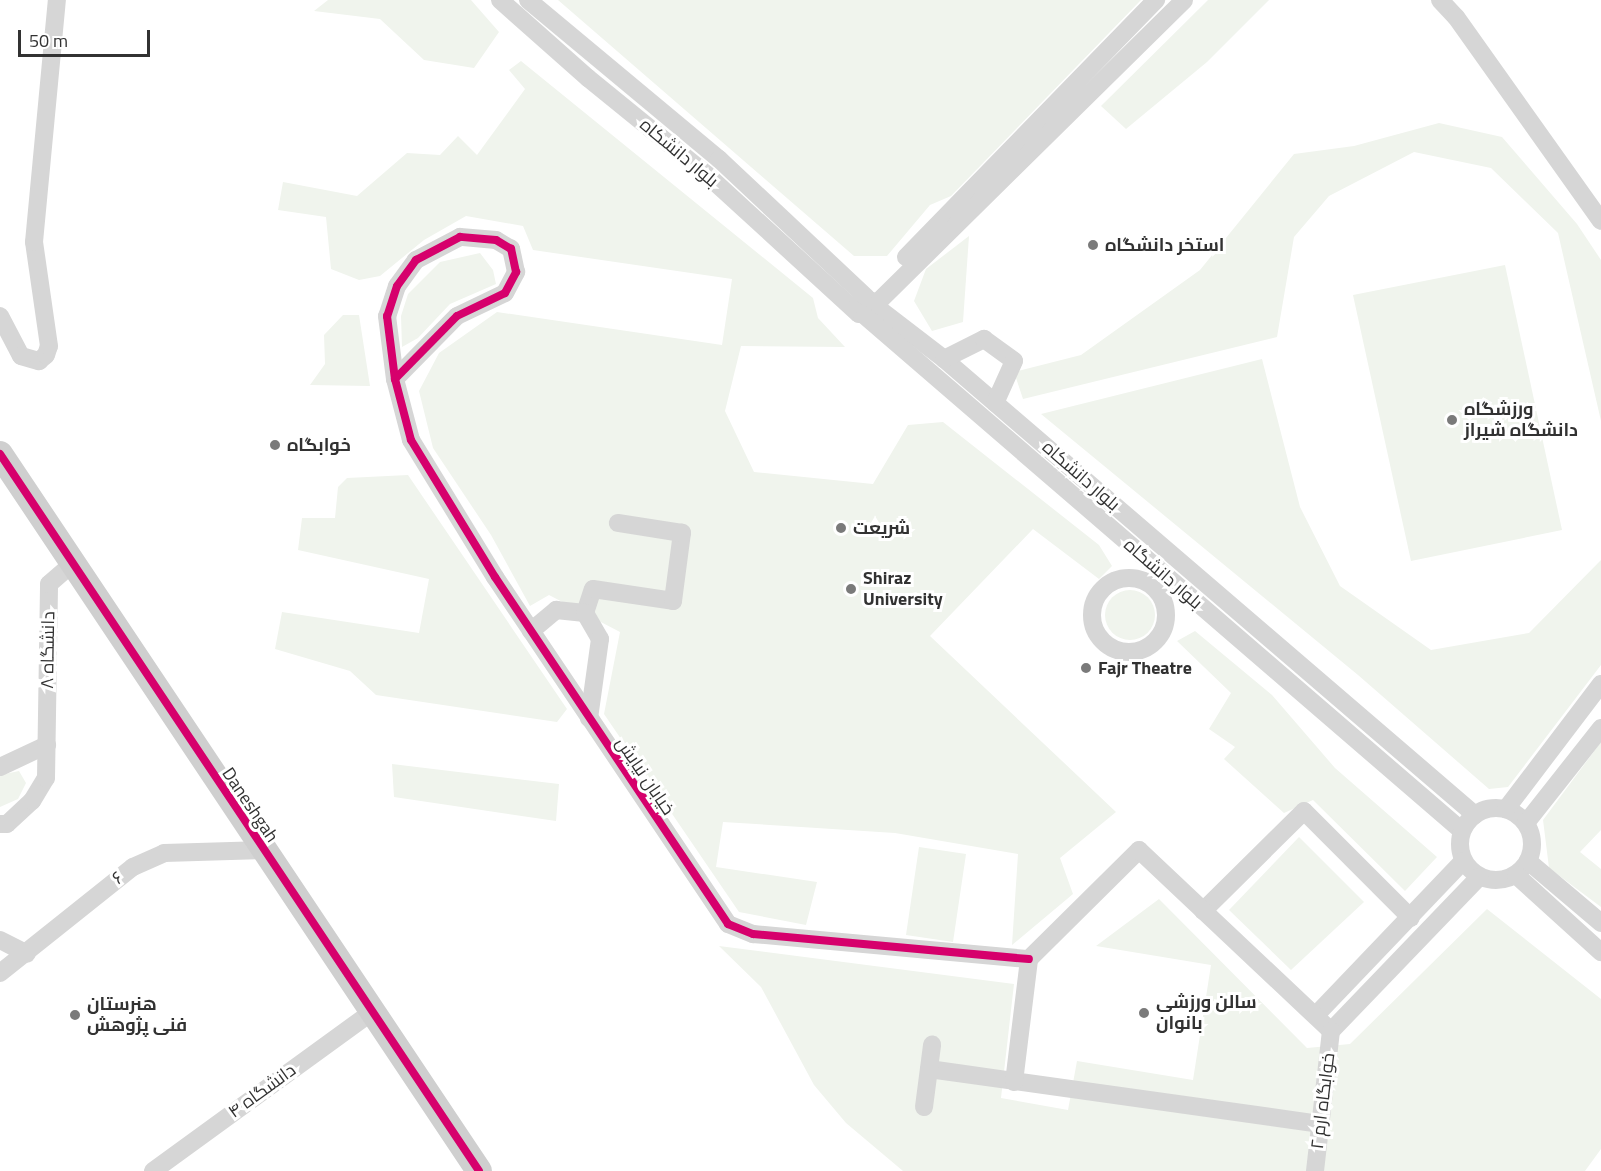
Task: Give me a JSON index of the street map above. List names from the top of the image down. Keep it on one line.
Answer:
{"streets":{"street":["بلوار دانشکاه","بلوار دانشگاه","۸ دانشگاه","خیابان نیایش","Daneshgah","۶","۴ دانشگاه","خوابگاه ارم ۲"]},"crossings":[["بلوار دانشکاه","بلوار دانشگاه"],["۸ دانشگاه","Daneshgah"],["Daneshgah","۶"],["Daneshgah","۴ دانشگاه"]],"places":["استخر دانشگاه","ورزشگاه دانشگاه شیراز","خوابگاه","شریعت","Shiraz University","Fajr Theatre","سالن ورزشی بانوان","هنرستان فنی پژوهش"],"scale_bar":"50 m"}
